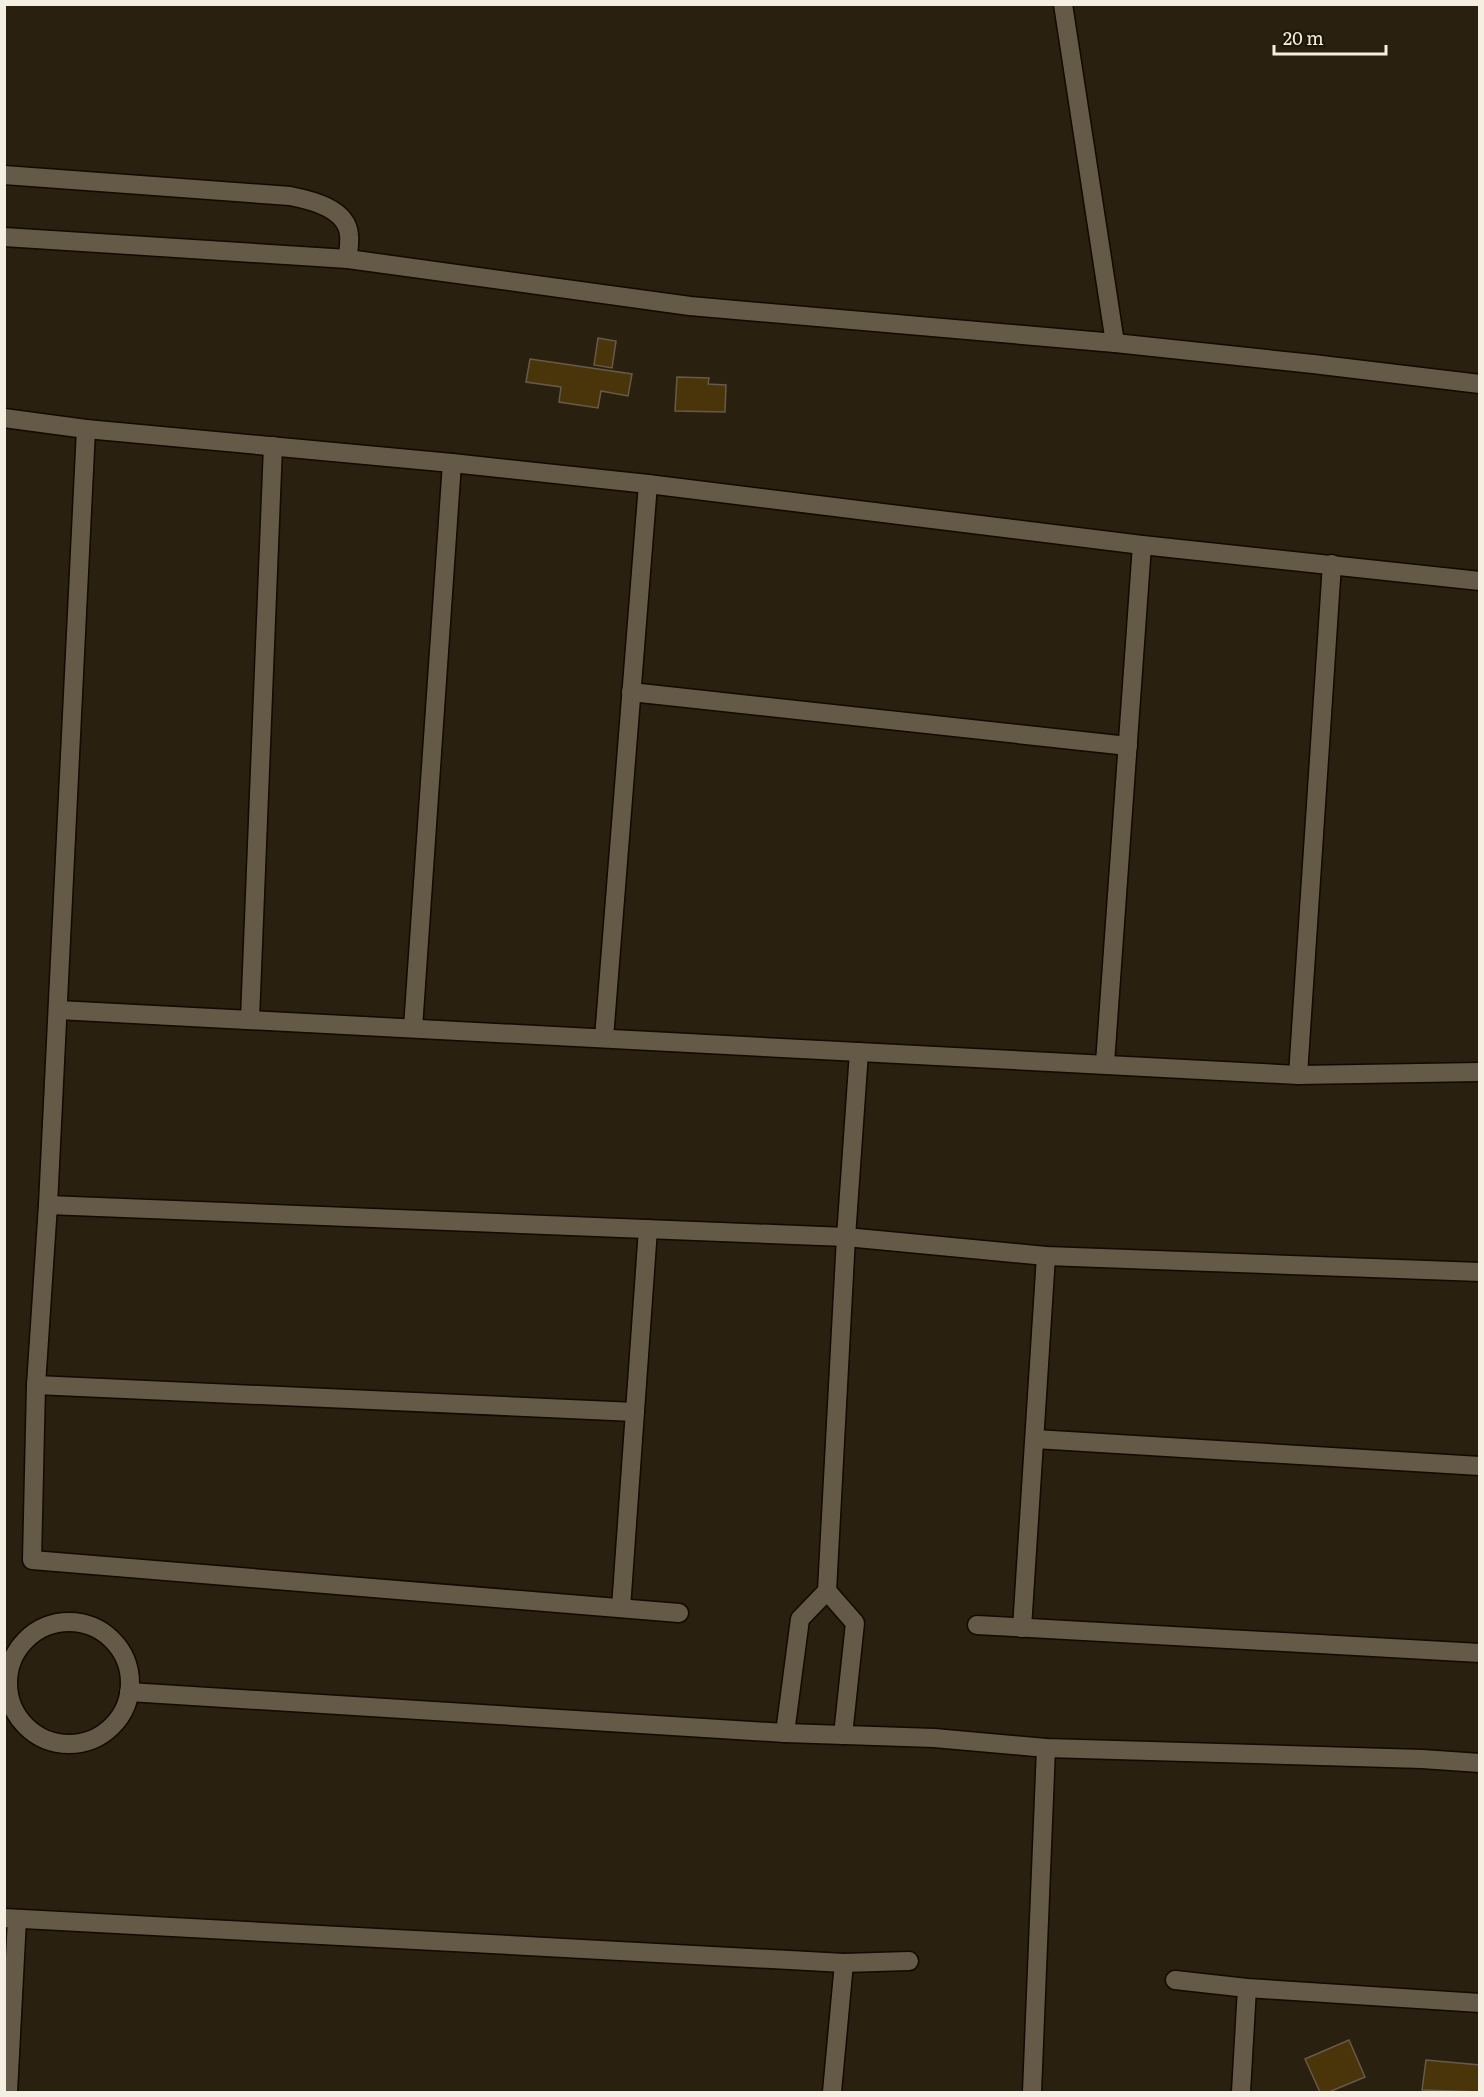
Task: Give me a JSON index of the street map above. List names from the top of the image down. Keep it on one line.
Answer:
{"scale_bar":"20 m"}
